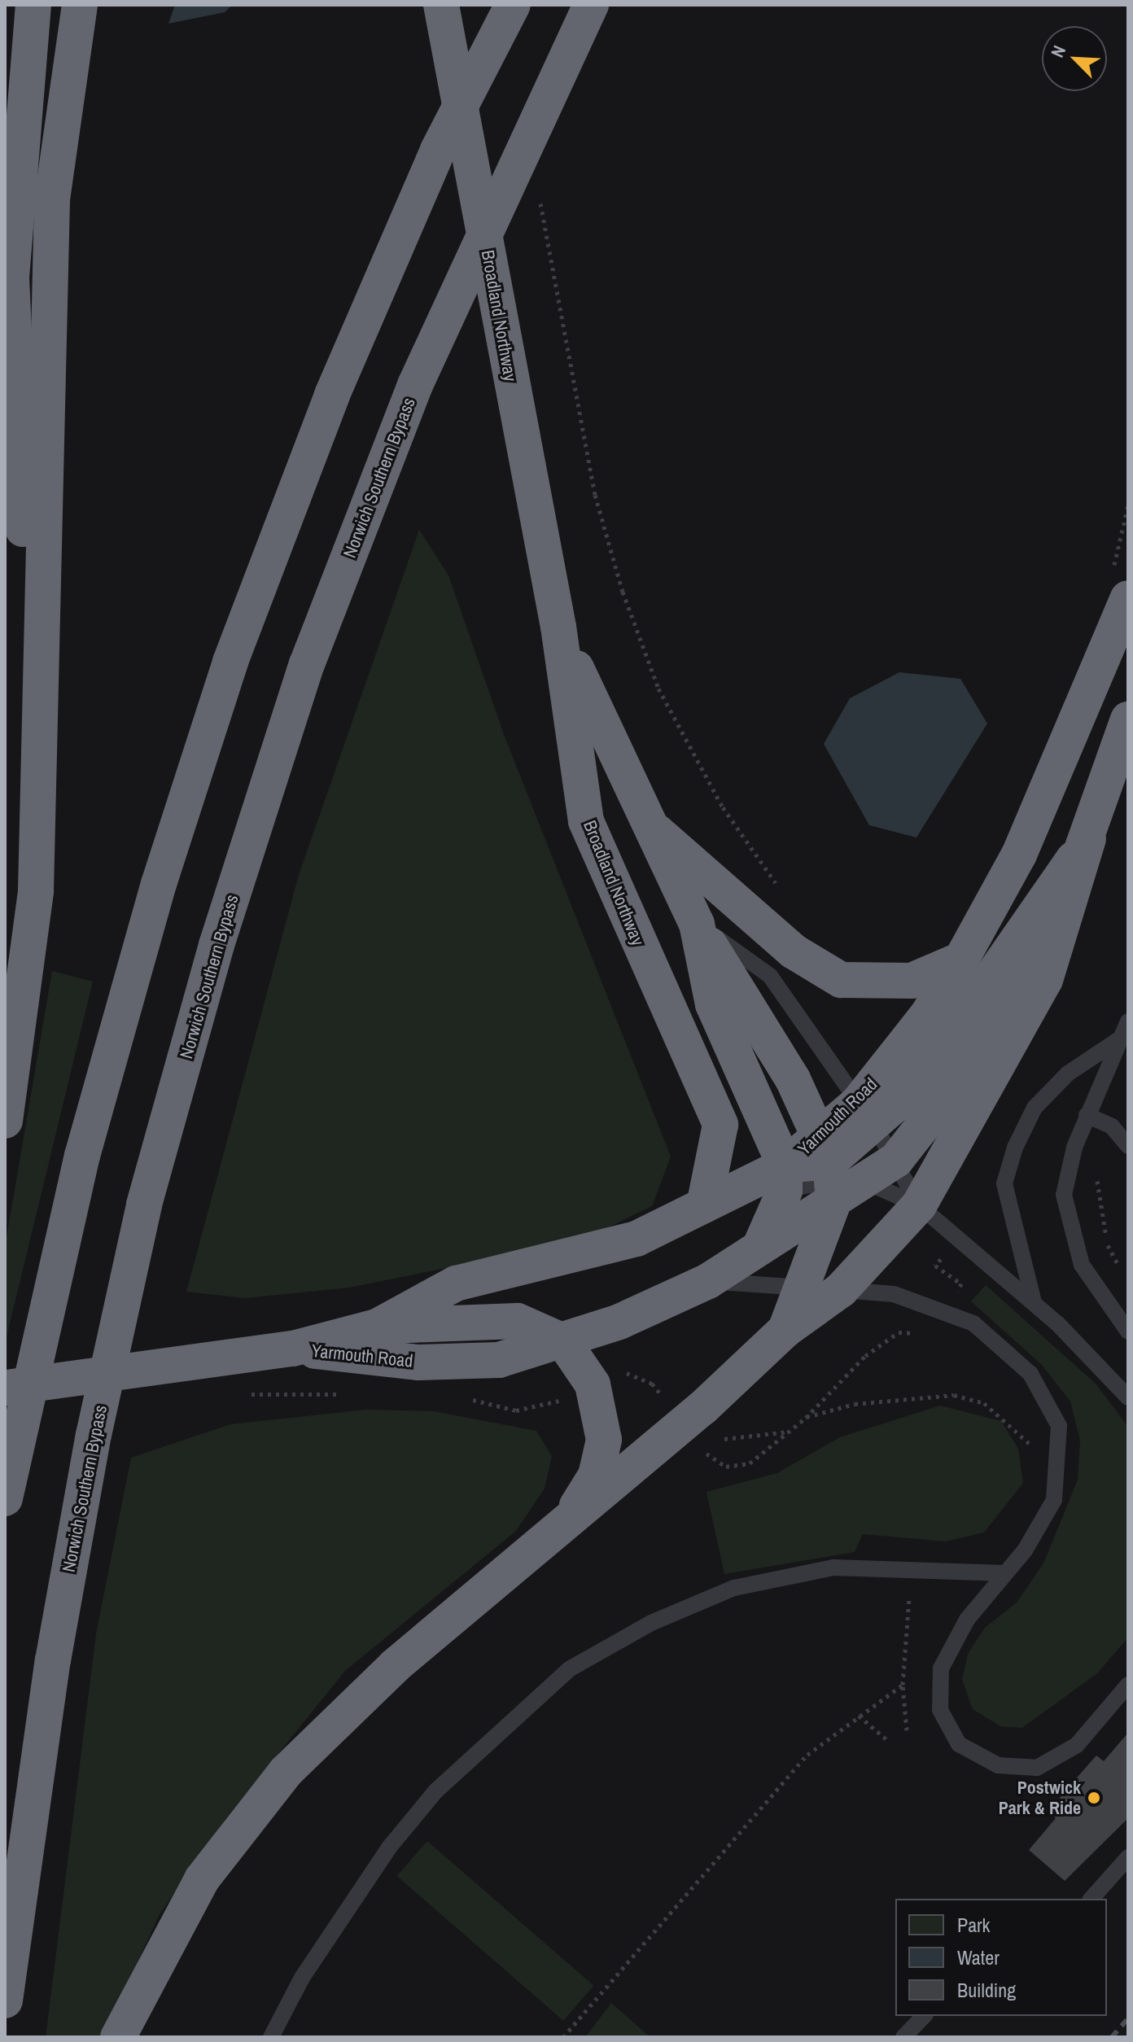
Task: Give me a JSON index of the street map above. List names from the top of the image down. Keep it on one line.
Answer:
{"streets":{"highway":["Broadland Northway","Norwich Southern Bypass","Yarmouth Road"]},"crossings":[["Broadland Northway","Yarmouth Road"]],"places":["Postwick Park & Ride"],"legend":["Park","Water","Building"],"north":"top left"}
